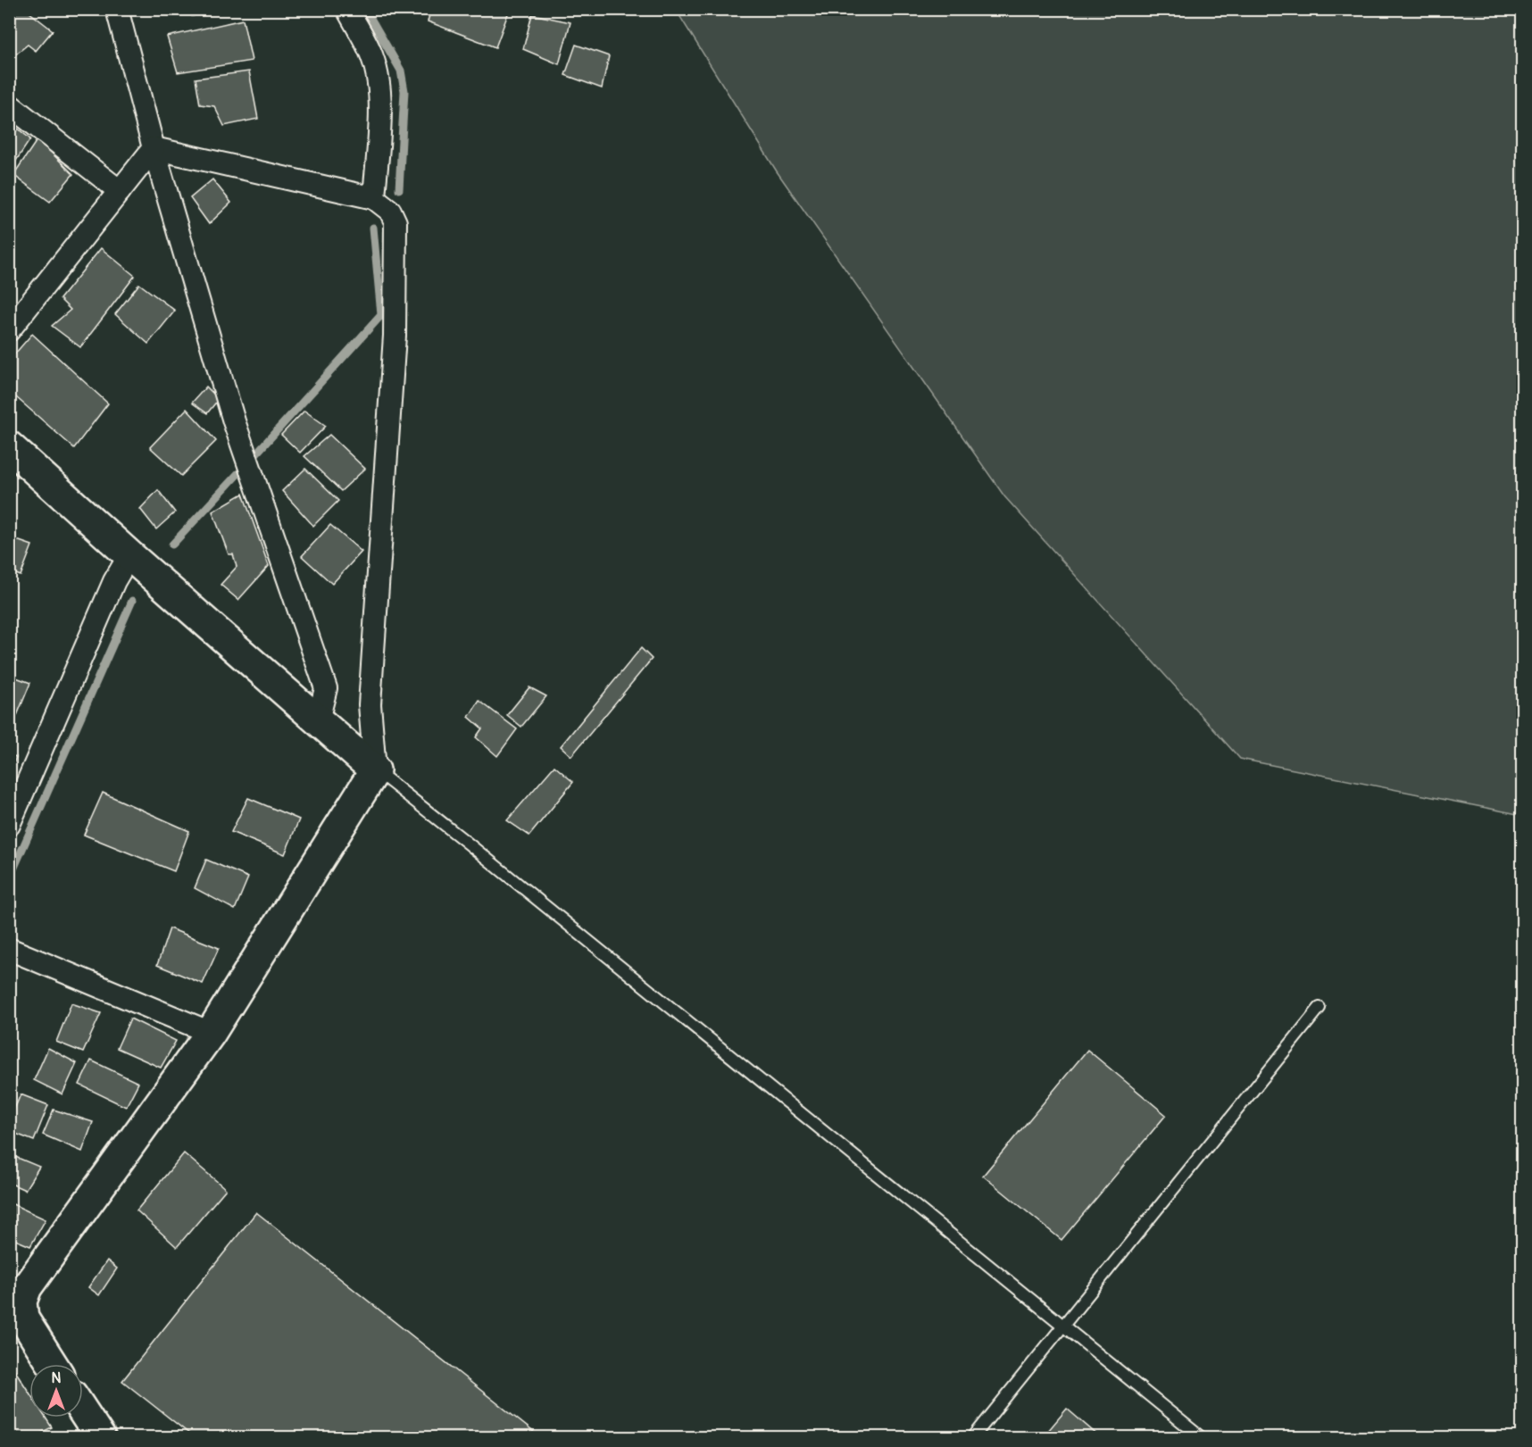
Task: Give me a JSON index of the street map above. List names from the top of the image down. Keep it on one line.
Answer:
{"north":"top"}
